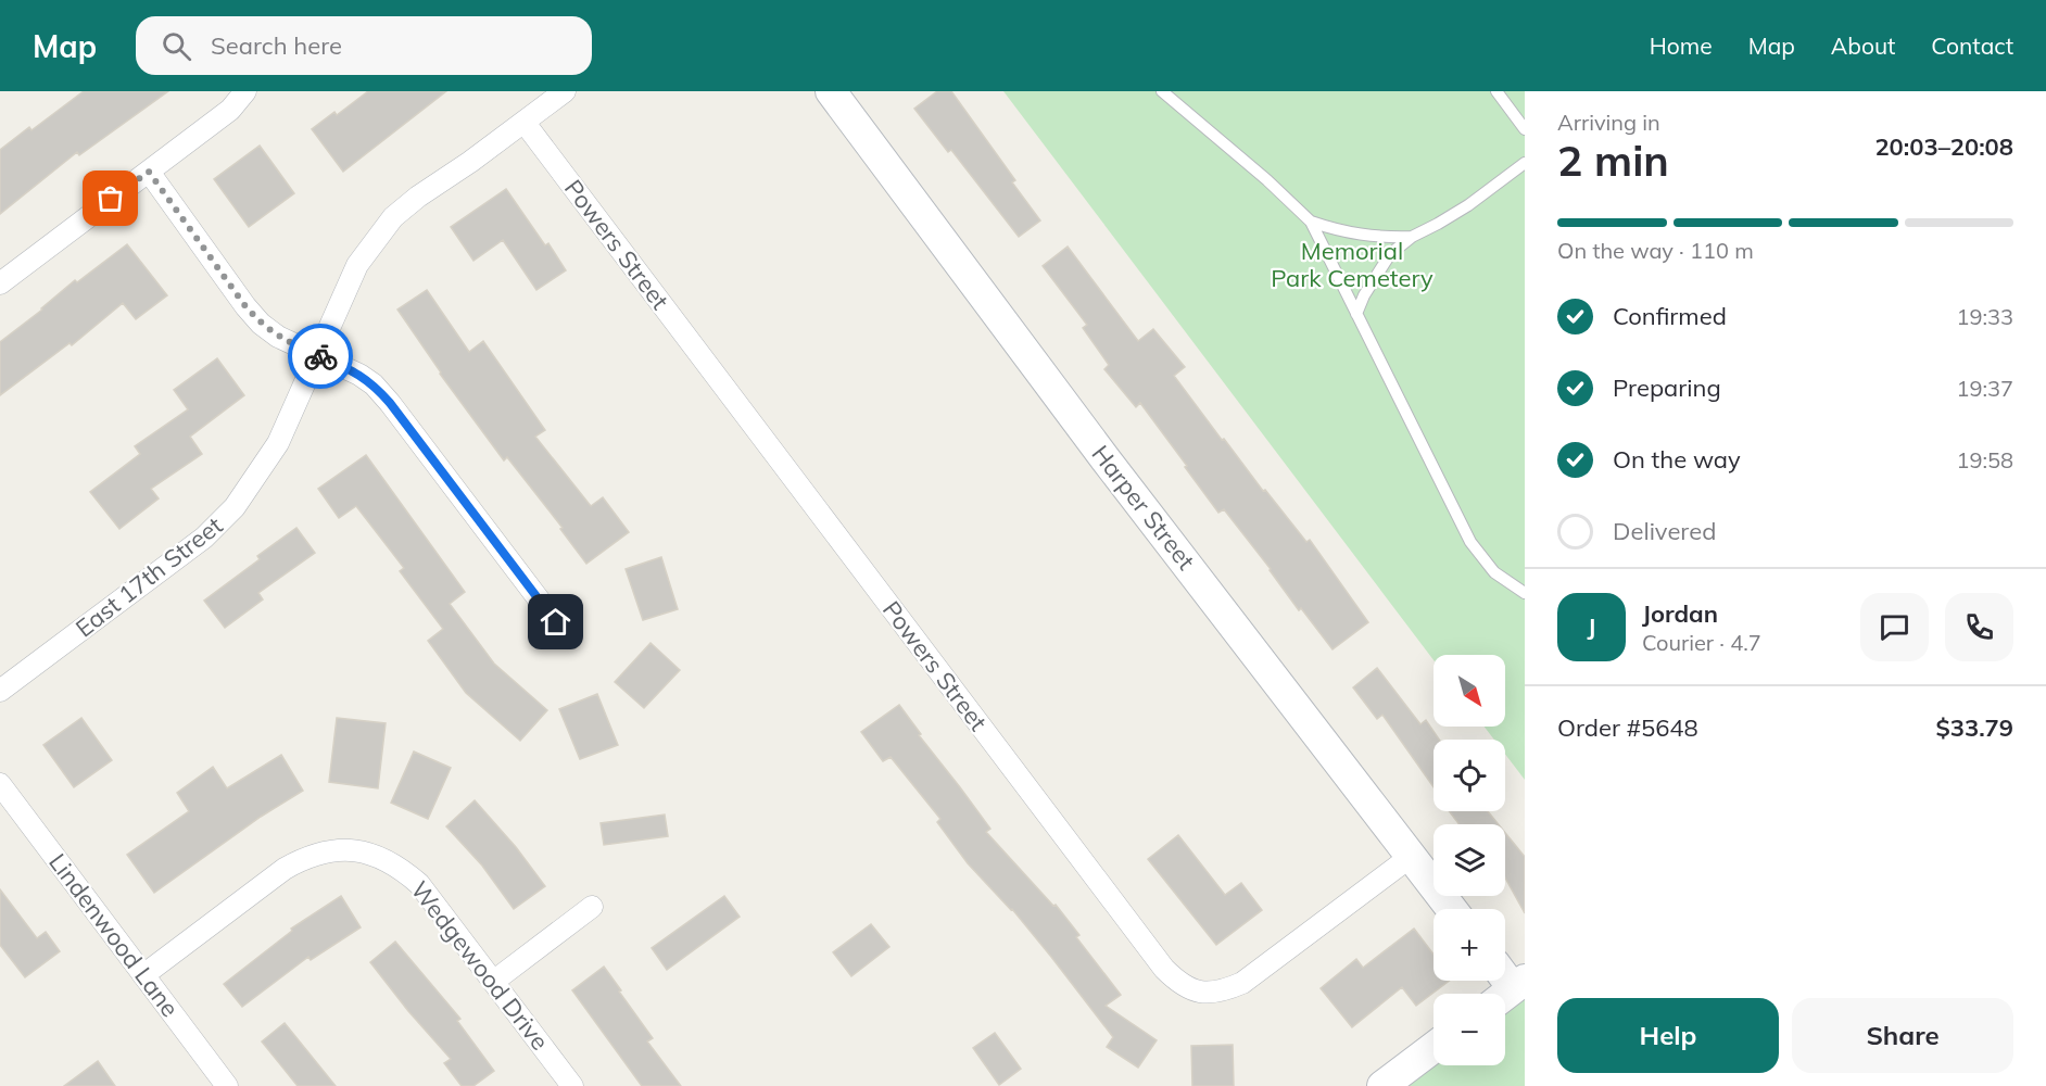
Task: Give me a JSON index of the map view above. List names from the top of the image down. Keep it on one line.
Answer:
{"streets":{"street":["Powers Street","Harper Street","East 17th Street","Lindenwood Lane","Wedgewood Drive"]},"crossings":[["Powers Street","Harper Street"],["Powers Street","East 17th Street"],["Lindenwood Lane","Wedgewood Drive"]],"parks":["Memorial Park Cemetery"],"north":"bottom right","page":{"header":"Map","search":"Search here","nav":["Home","Map","About","Contact"],"heading":["2 min","Arriving in","20:03–20:08"],"panel":["Jordan","Courier · 4.7","Order #5648","$33.79"],"bar":"On the way · 110 m","list":[["Confirmed","19:33"],["Preparing","19:37"],["On the way","19:58"],"Delivered"],"round":"J","map_buttons":["+","−"],"buttons":["Help","Share"]}}
